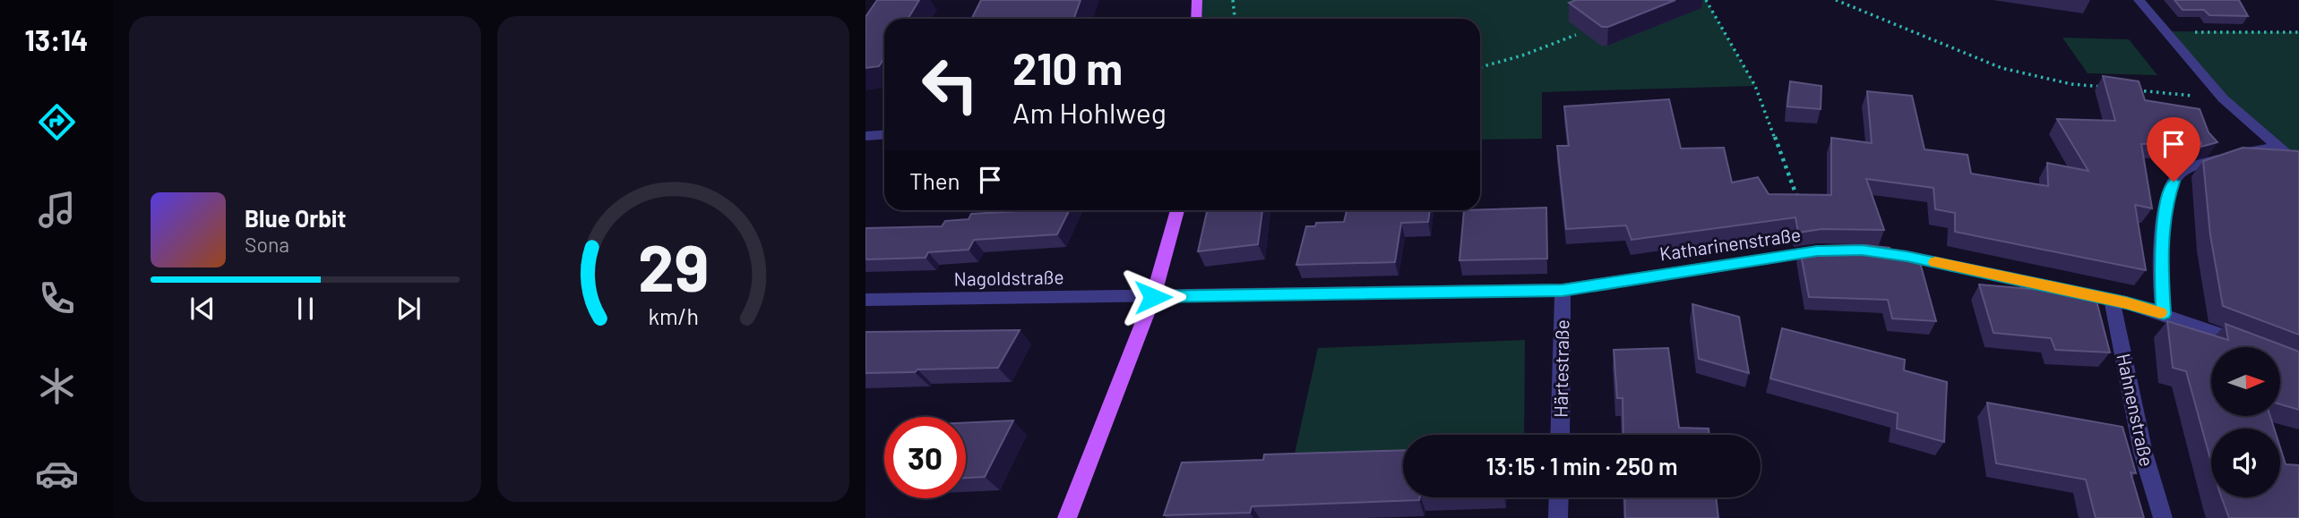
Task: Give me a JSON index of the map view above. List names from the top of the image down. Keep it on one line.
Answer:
{"streets":{"street":["Katharinenstraße","Nagoldstraße","Härtestraße","Hahnenstraße"]},"crossings":[["Katharinenstraße","Nagoldstraße"],["Katharinenstraße","Härtestraße"],["Katharinenstraße","Hahnenstraße"]],"north":"right","page":{"tabs":"13:14","turn":["210 m","Am Hohlweg"],"then":"Then","song":["Blue Orbit","Sona"],"limit":"30","trip":"13:15 · 1 min · 250 m","gauge":["29","km/h"]}}
